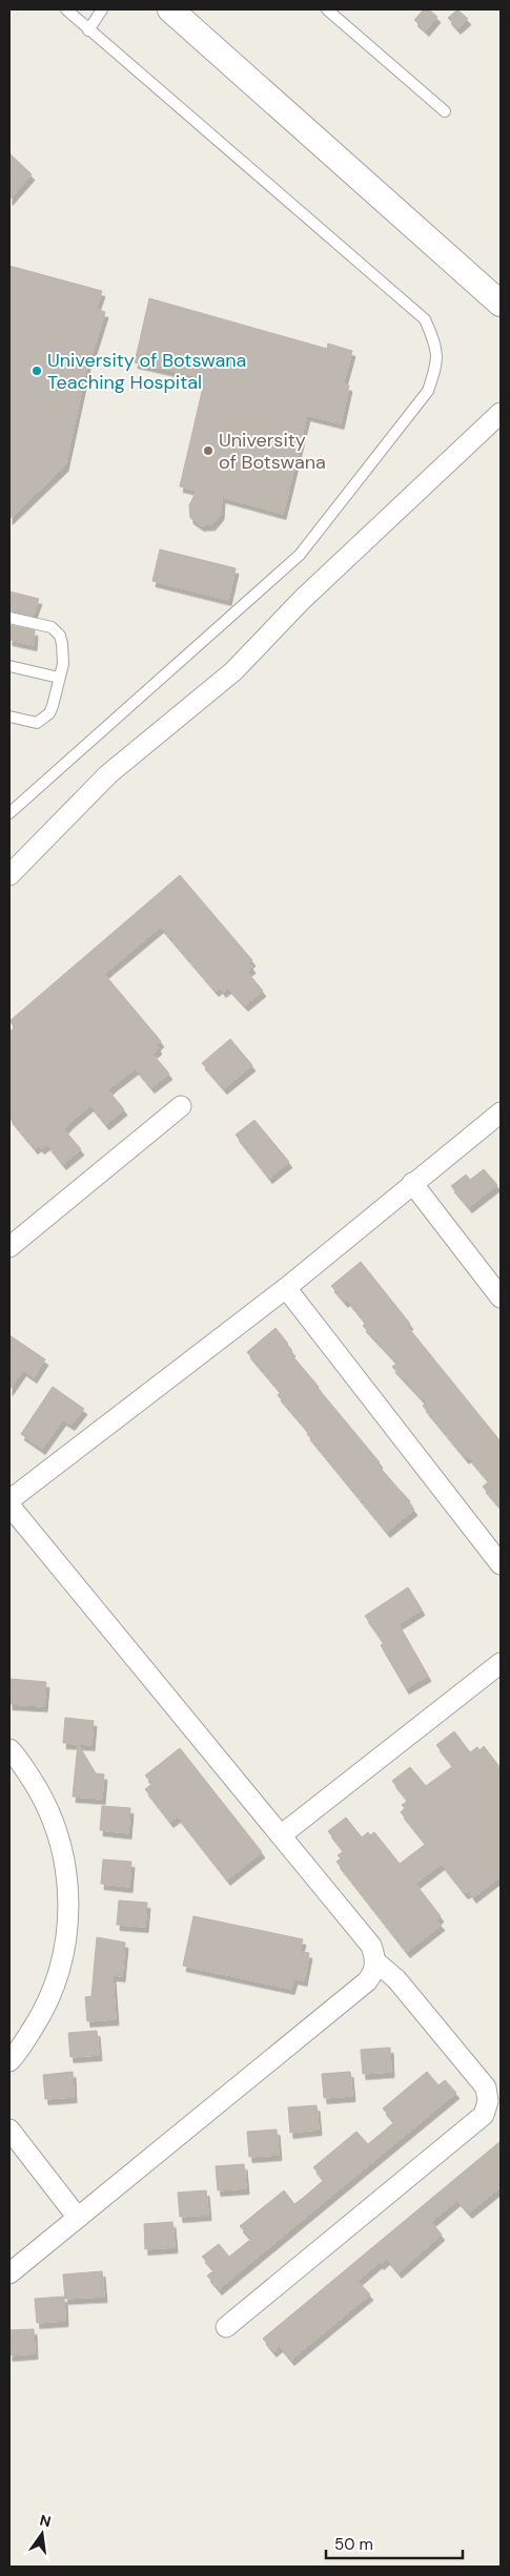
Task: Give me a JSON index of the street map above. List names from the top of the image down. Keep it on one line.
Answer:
{"places":["University of Botswana Teaching Hospital","University of Botswana"],"scale_bar":"50 m","north":"top"}
